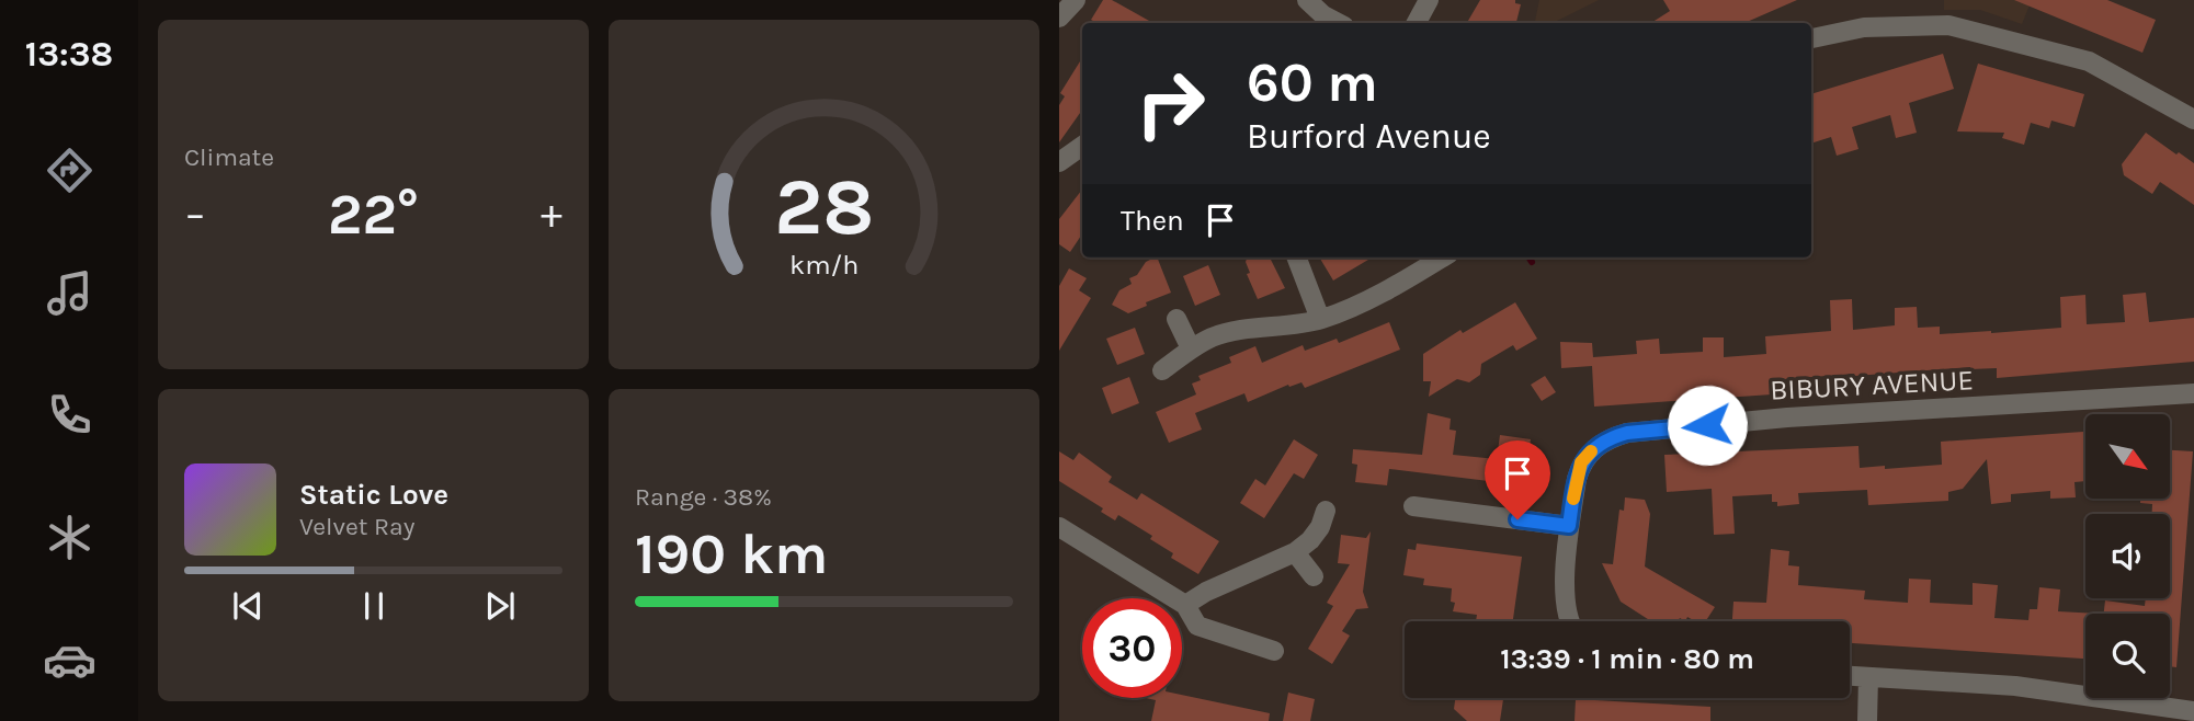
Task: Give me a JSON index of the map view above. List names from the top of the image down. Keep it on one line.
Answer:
{"streets":{"street":["BIBURY AVENUE"]},"north":"bottom right","page":{"tabs":"13:38","tile":["Climate",["Range · 38%","190 km"]],"turn":["60 m","Burford Avenue"],"heat":["−","22°","+"],"then":"Then","song":["Static Love","Velvet Ray"],"limit":"30","trip":"13:39 · 1 min · 80 m","gauge":["28","km/h"]}}
